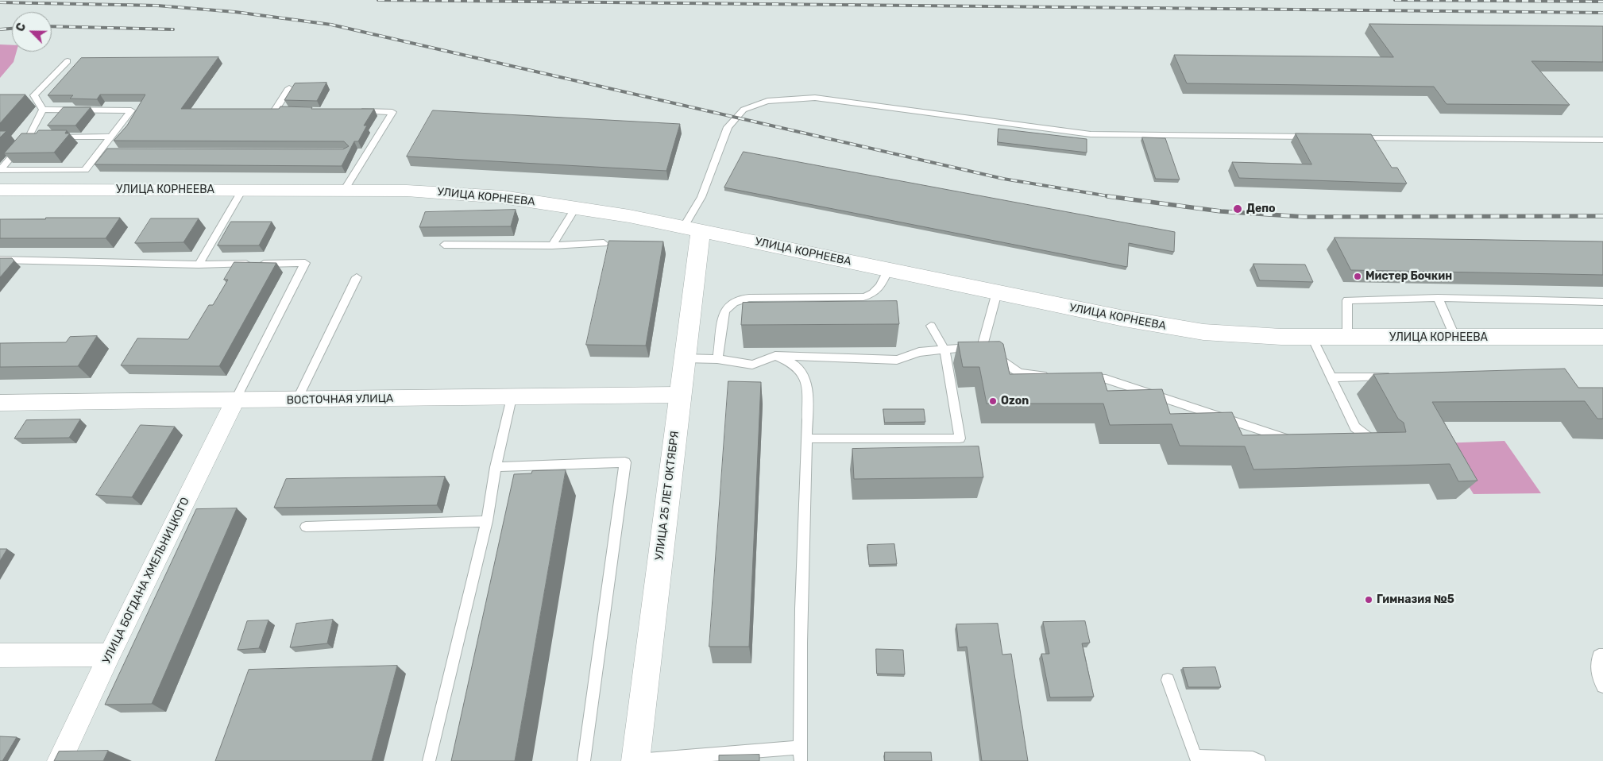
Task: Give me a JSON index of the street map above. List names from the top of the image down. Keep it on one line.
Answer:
{"streets":{"street":["УЛИЦА КОРНЕЕВА","ВОСТОЧНАЯ УЛИЦА","УЛИЦА 25 ЛЕТ ОКТЯБРЯ","УЛИЦА БОГДАНА ХМЕЛЬНИЦКОГО"]},"crossings":[["УЛИЦА КОРНЕЕВА","УЛИЦА 25 ЛЕТ ОКТЯБРЯ"],["ВОСТОЧНАЯ УЛИЦА","УЛИЦА 25 ЛЕТ ОКТЯБРЯ"],["ВОСТОЧНАЯ УЛИЦА","УЛИЦА БОГДАНА ХМЕЛЬНИЦКОГО"]],"places":["Депо","Мистер Бочкин","Ozon","Гимназия №5"],"north":"top left"}
